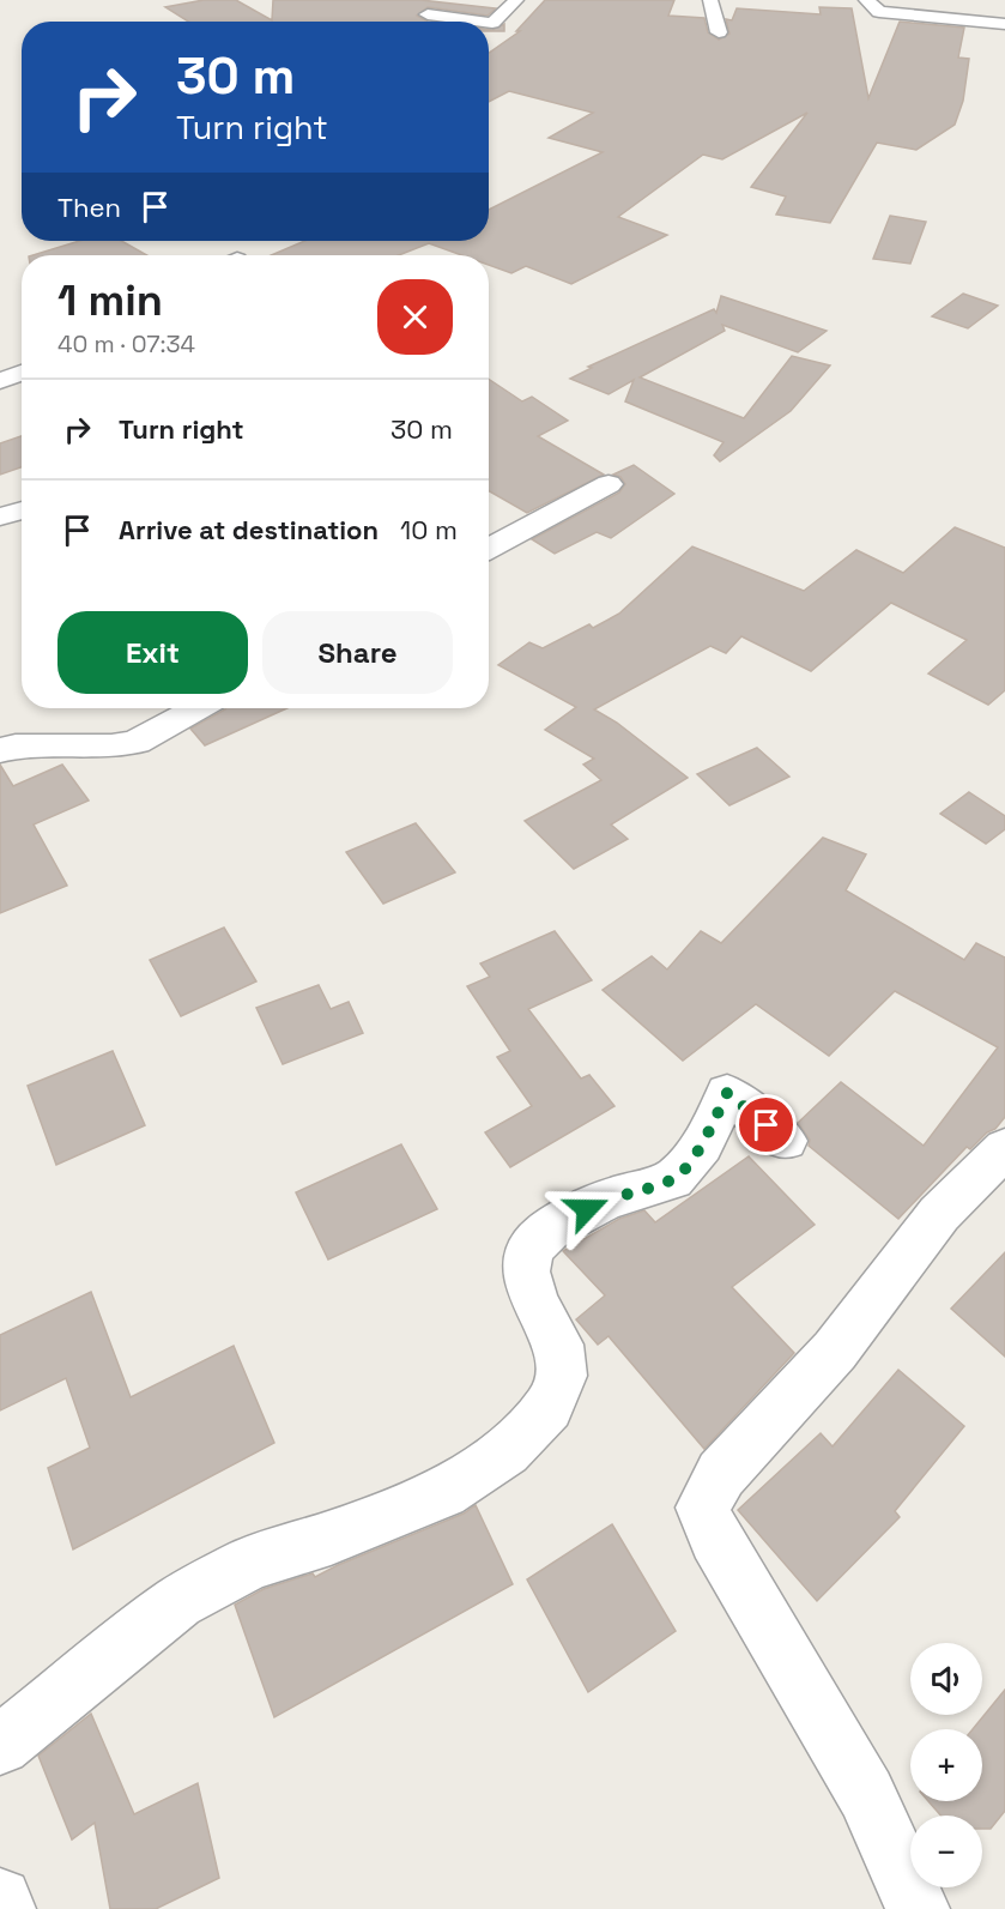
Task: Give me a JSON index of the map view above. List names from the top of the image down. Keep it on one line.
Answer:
{"page":{"turn":["30 m","Turn right"],"then":"Then","heading":["1 min","40 m · 07:34"],"list":[{"name":"Turn right","value":"30 m"},{"name":"Arrive at destination","value":"10 m"}],"buttons":["Exit","Share"],"map_buttons":["+","−"]}}
